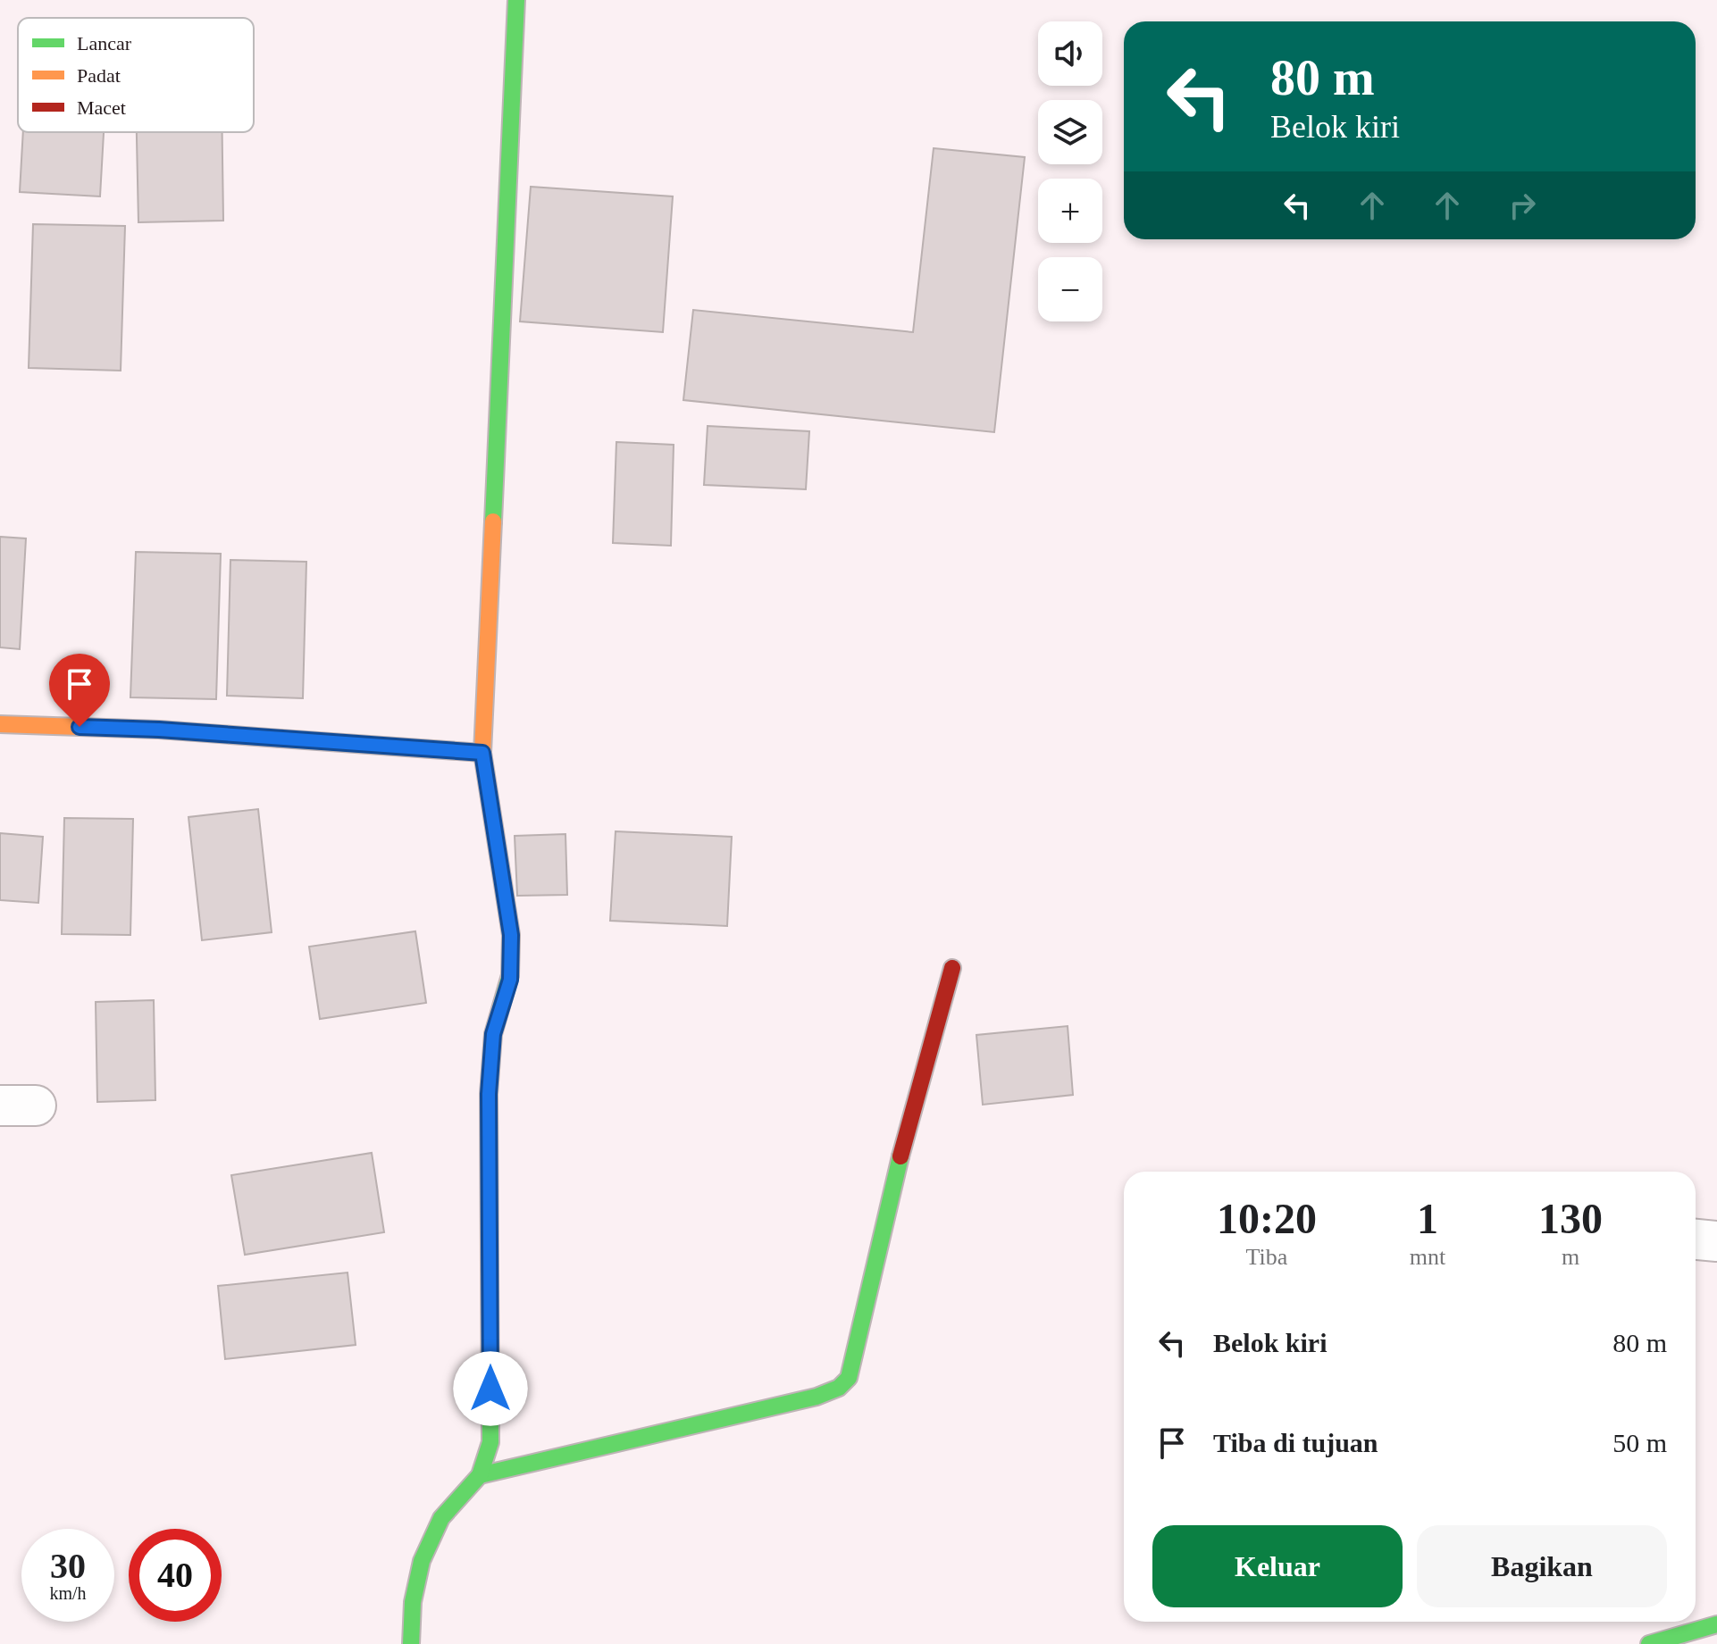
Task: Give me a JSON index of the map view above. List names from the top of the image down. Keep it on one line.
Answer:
{"legend":["Lancar","Padat","Macet"],"page":{"map_buttons":["+","−"],"turn":["80 m","Belok kiri"],"eta":["10:20","Tiba","1","mnt","130","m"],"list":[{"name":"Belok kiri","value":"80 m"},{"name":"Tiba di tujuan","value":"50 m"}],"buttons":["Keluar","Bagikan"],"speed":"30 km/h","limit":"40"}}
